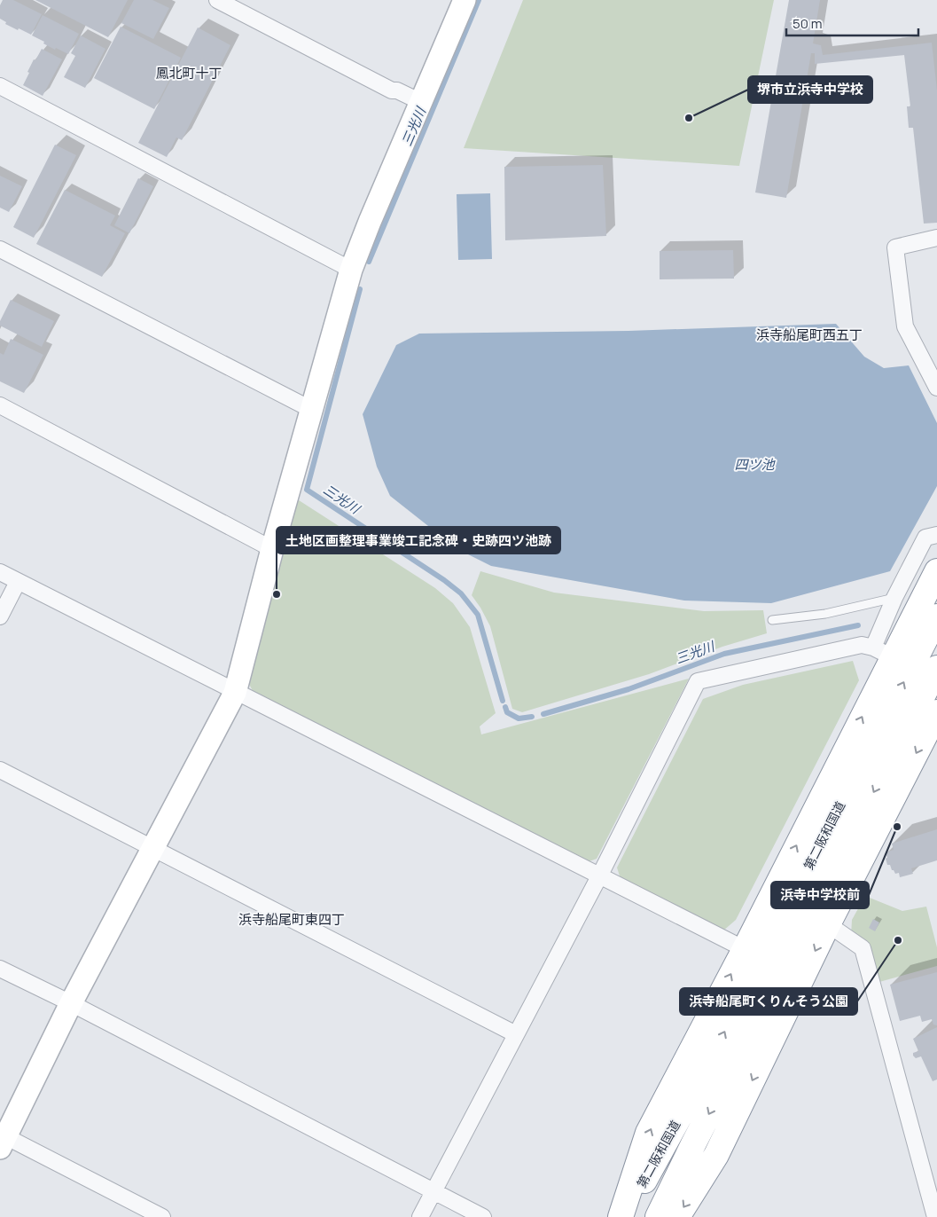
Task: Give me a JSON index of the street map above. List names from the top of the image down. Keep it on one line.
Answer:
{"streets":{"highway":["第二阪和国道"]},"districts":["鳳北町十丁","浜寺船尾町西五丁","浜寺船尾町東四丁"],"water":["三光川","四ツ池"],"places":["堺市立浜寺中学校","土地区画整理事業竣工記念碑・史跡四ツ池跡","浜寺中学校前","浜寺船尾町くりんそう公園"],"scale_bar":"50 m"}
